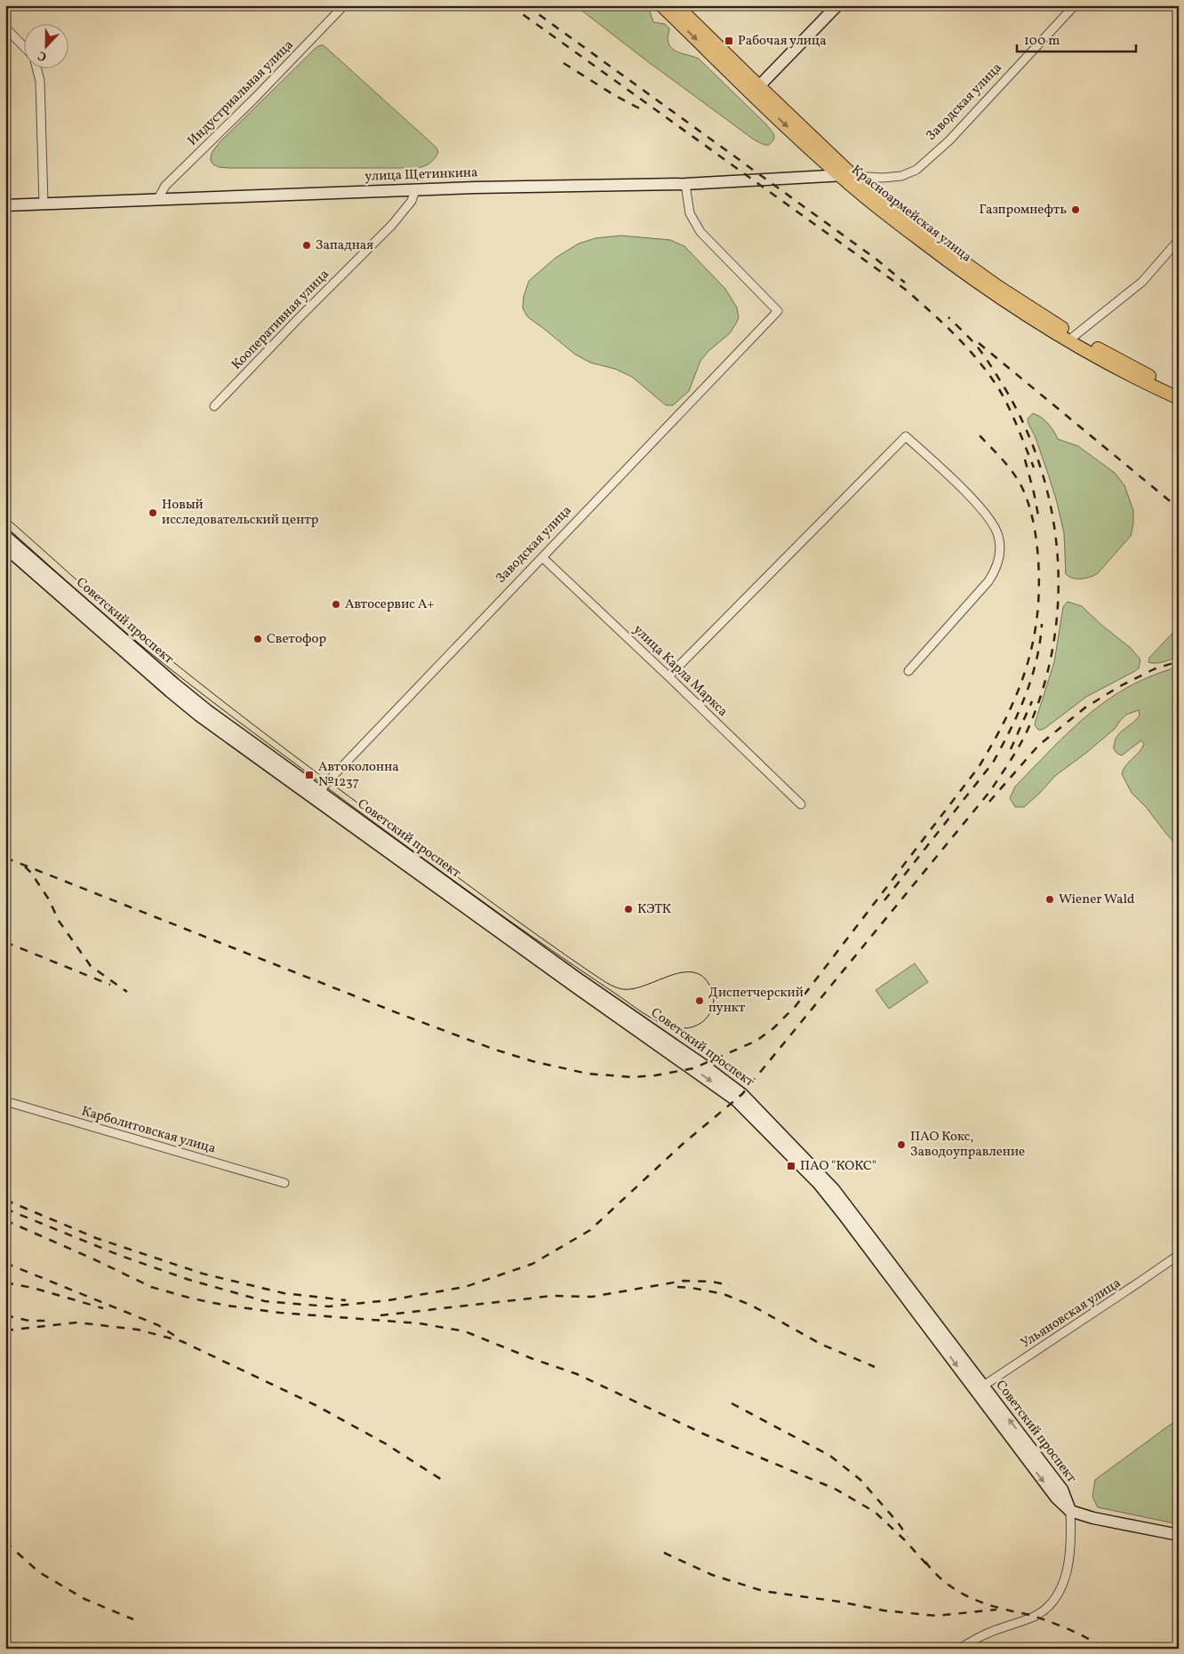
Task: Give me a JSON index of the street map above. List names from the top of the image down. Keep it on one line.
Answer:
{"streets":{"main road":["улица Щетинкина","Красноармейская улица","Советский проспект"],"street":["Индустриальная улица","Заводская улица","Кооперативная улица","улица Карла Маркса","Карболитовская улица","Ульяновская улица"]},"crossings":[["Индустриальная улица","улица Щетинкина"],["Заводская улица","улица Щетинкина"],["Заводская улица","Красноармейская улица"],["Заводская улица","Советский проспект"],["Заводская улица","улица Карла Маркса"],["улица Щетинкина","Красноармейская улица"],["улица Щетинкина","Кооперативная улица"],["Советский проспект","Ульяновская улица"]],"places":{"transit":["Рабочая улица","Автоколонна №1237","ПАО \"КОКС\""],"other":["Газпромнефть","Западная","Новый исследовательский центр","Автосервис А+","Светофор","Wiener Wald","КЭТК","Диспетчерский пункт","ПАО Кокс, Заводоуправление"]},"scale_bar":"100 m","north":"bottom"}
